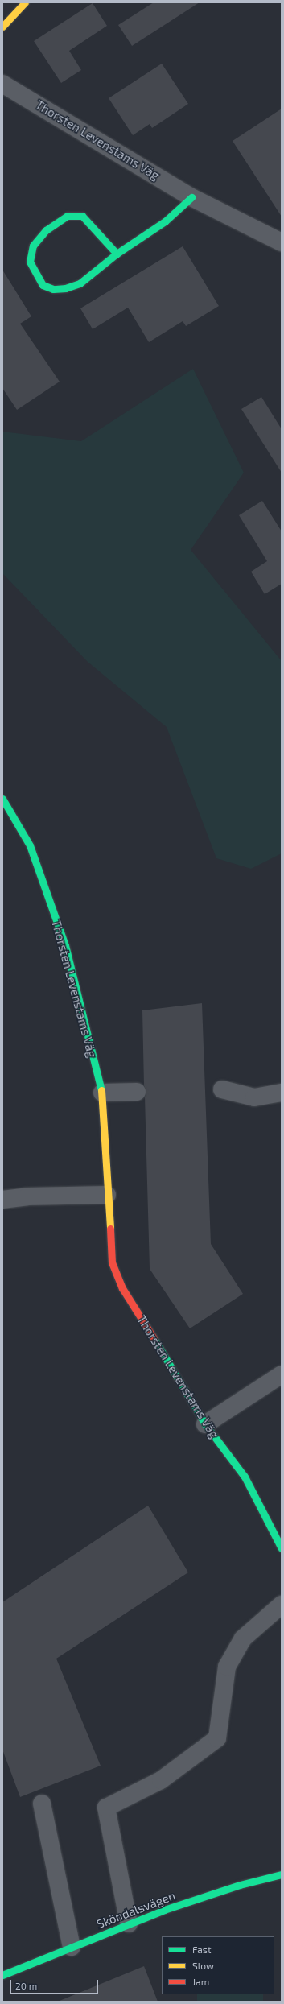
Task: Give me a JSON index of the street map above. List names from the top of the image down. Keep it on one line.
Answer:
{"streets":{"street":["Thorsten Levenstams Väg","Sköndalsvägen"]},"legend":["Fast","Slow","Jam"],"scale_bar":"20 m"}
